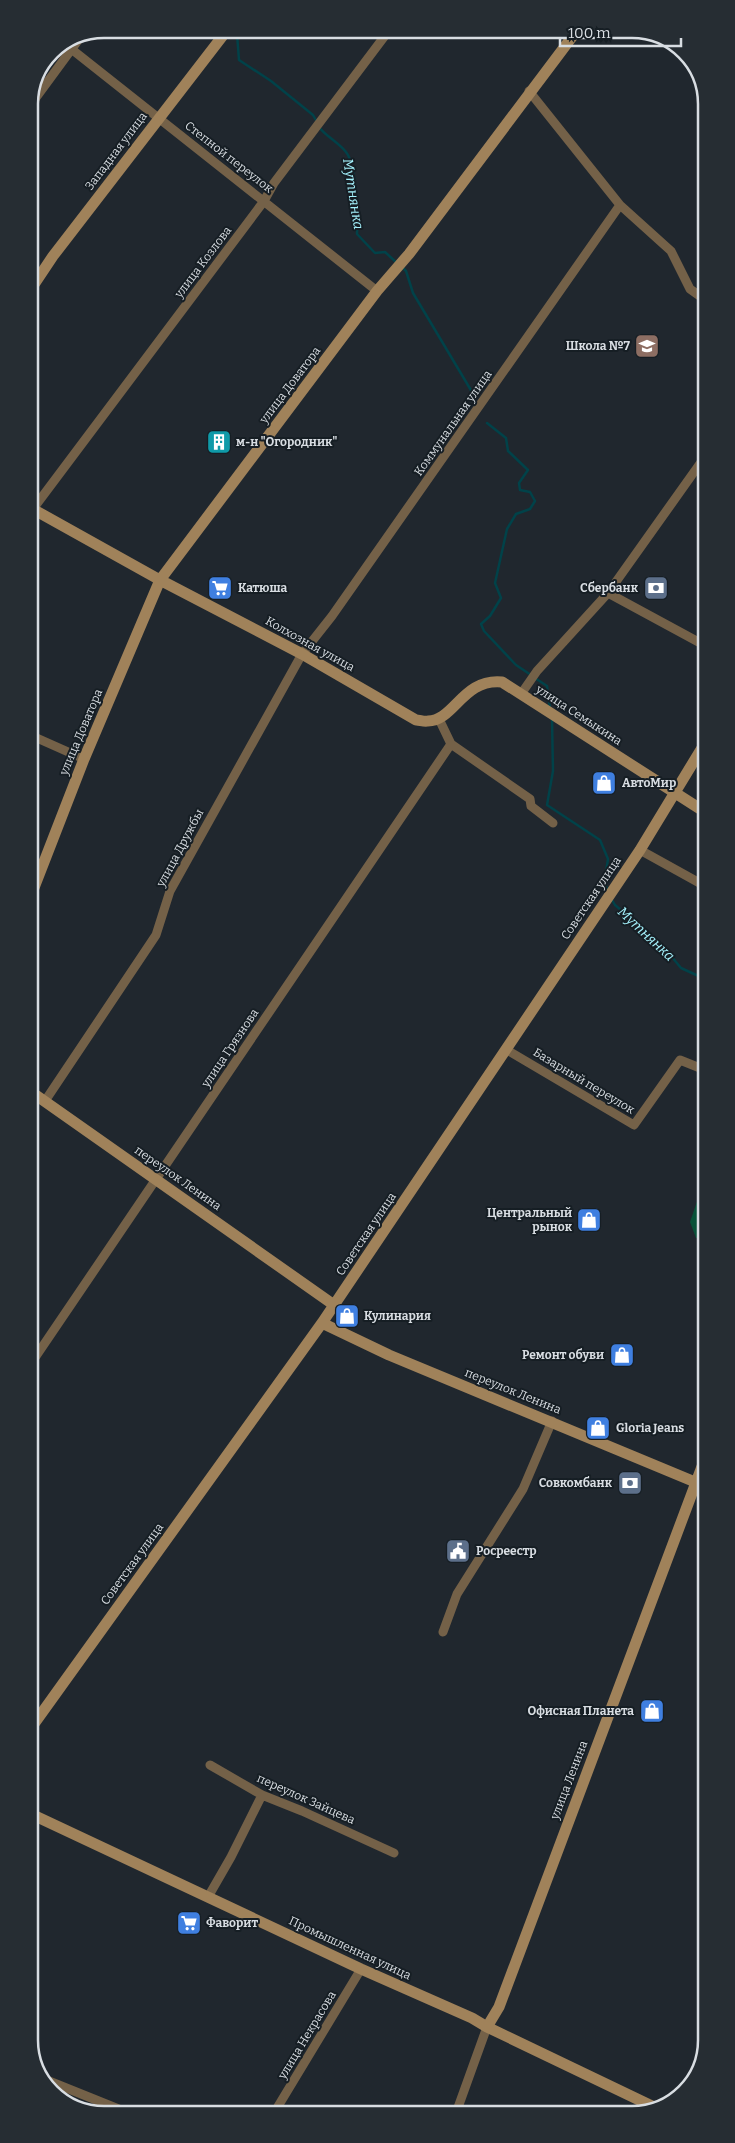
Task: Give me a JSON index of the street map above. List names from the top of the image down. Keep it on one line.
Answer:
{"streets":{"street":["Западная улица","Степной переулок","улица Козлова","улица Доватора","Коммунальная улица","Колхозная улица","улица Семыкина","улица Дружбы","Советская улица","улица Грязнова","Базарный переулок","переулок Ленина","улица Ленина","переулок Зайцева","Промышленная улица","улица Некрасова"]},"crossings":[["Западная улица","Степной переулок"],["Степной переулок","улица Козлова"],["Степной переулок","улица Доватора"],["улица Доватора","Колхозная улица"],["Коммунальная улица","Колхозная улица"],["Коммунальная улица","улица Дружбы"],["Колхозная улица","улица Семыкина"],["Колхозная улица","улица Дружбы"],["улица Семыкина","Советская улица"],["улица Дружбы","переулок Ленина"],["Советская улица","Базарный переулок"],["Советская улица","переулок Ленина"],["улица Грязнова","переулок Ленина"],["улица Ленина","Промышленная улица"],["Промышленная улица","улица Некрасова"]],"water":["Мутнянка"],"places":{"school or university":["Школа №7"],"building":["м-н \"Огородник\""],"supermarket":["Катюша","Фаворит"],"bank":["Сбербанк","Совкомбанк"],"shop":["АвтоМир","Центральный рынок","Кулинария","Ремонт обуви","Gloria Jeans","Офисная Планета"],"public building":["Росреестр"]},"scale_bar":"100 m"}
